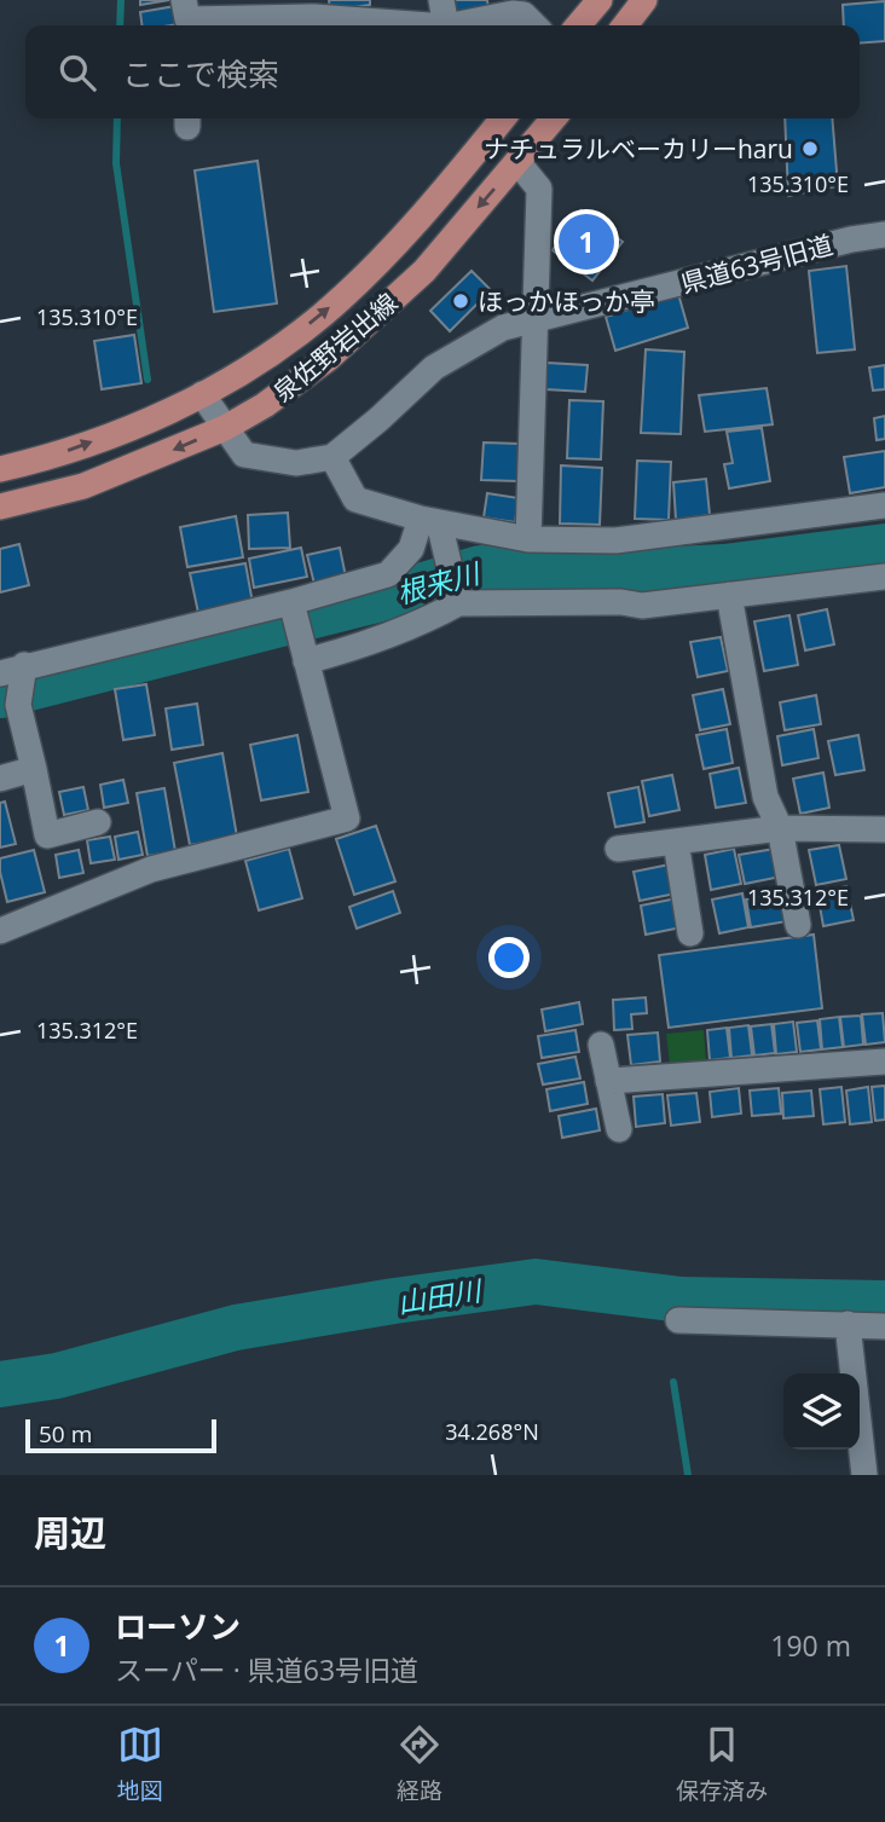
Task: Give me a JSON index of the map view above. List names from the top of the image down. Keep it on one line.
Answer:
{"streets":{"main road":["泉佐野岩出線"],"street":["県道63号旧道"]},"water":["根来川","山田川"],"places":["ナチュラルベーカリーharu","ほっかほっか亭"],"scale_bar":"50 m","page":{"search":"ここで検索","pins":"1","scale":"50 m","heading":"周辺","list":[{"mark":"1","name":"ローソン","note":"スーパー · 県道63号旧道","value":"190 m"}],"nav":["地図","経路","保存済み"]},"coordinates":["135.310°E","135.312°E","34.268°N"]}
